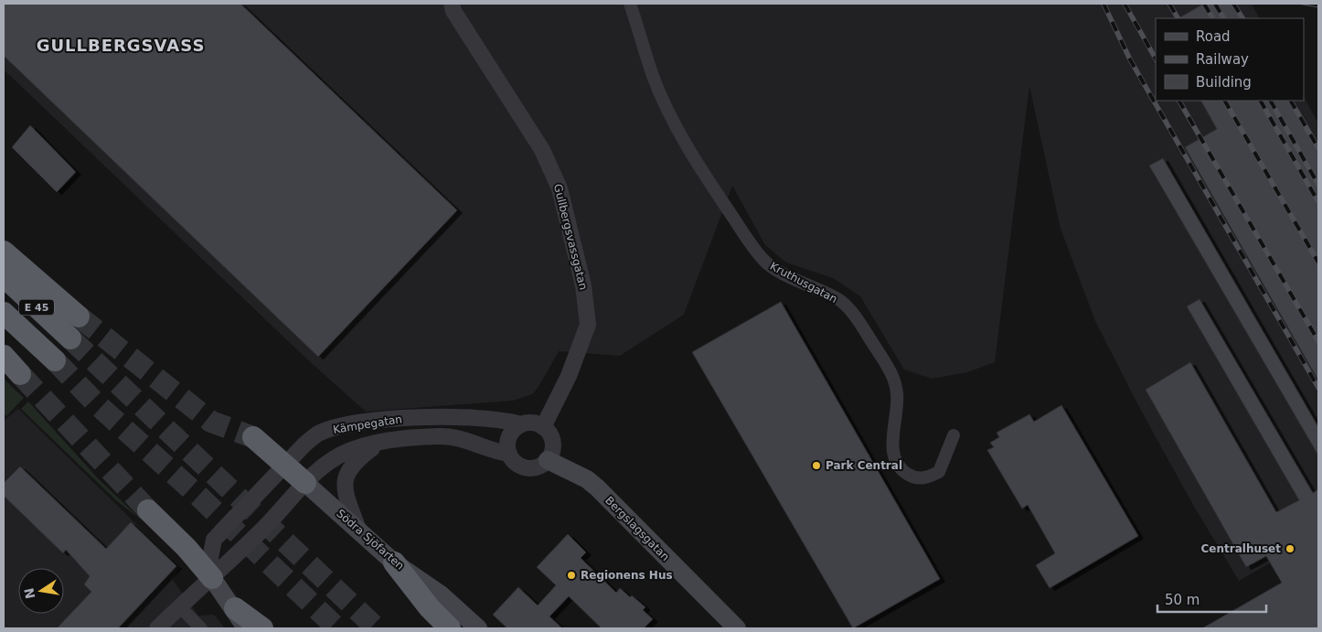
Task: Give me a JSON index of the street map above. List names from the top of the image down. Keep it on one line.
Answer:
{"streets":{"highway":["E 45"],"main road":["Bergslagsgatan","Södra Sjöfarten"],"street":["Gullbergsvassgatan","Kruthusgatan","Kämpegatan"]},"crossings":[["Gullbergsvassgatan","Kämpegatan"],["Gullbergsvassgatan","Bergslagsgatan"],["Kämpegatan","Bergslagsgatan"],["Kämpegatan","Södra Sjöfarten"]],"districts":["GULLBERGSVASS"],"places":["Park Central","Centralhuset","Regionens Hus"],"legend":["Road","Railway","Building"],"scale_bar":"50 m","north":"left"}
